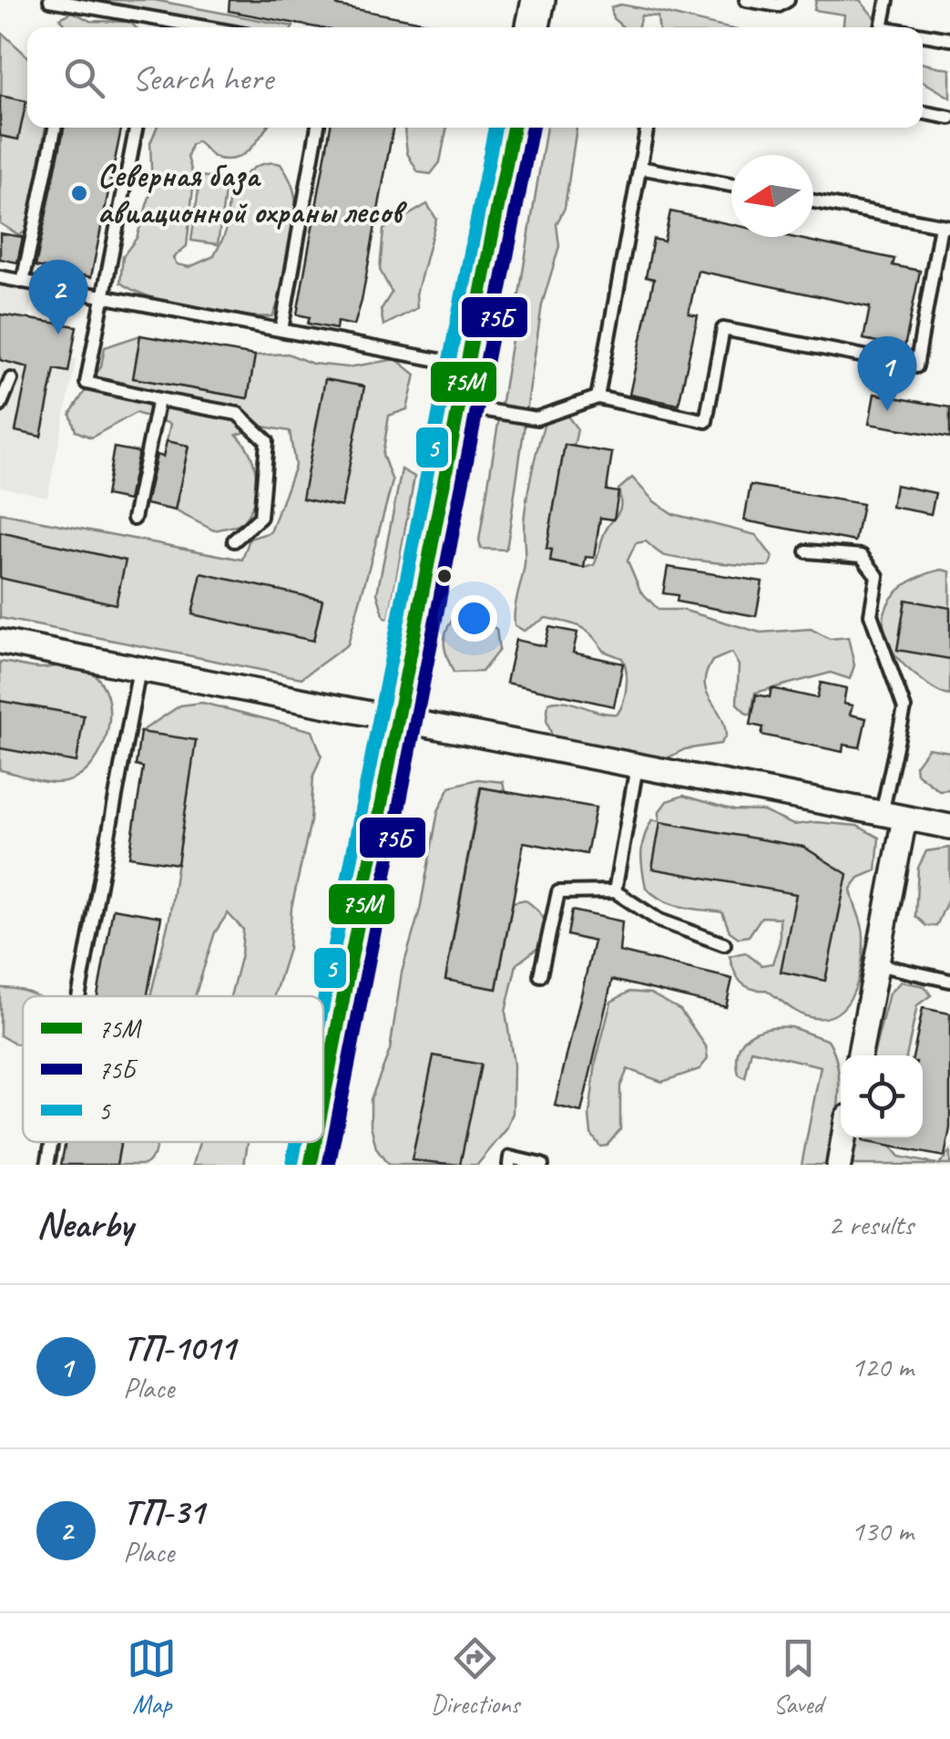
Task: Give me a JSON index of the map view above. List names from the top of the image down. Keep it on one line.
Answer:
{"places":["Северная база авиационной охраны лесов"],"lines":["transit line 75М","transit line 75Б","transit line 5"],"legend":["75М","75Б","5"],"north":"left","page":{"search":"Search here","pins":["2","1"],"heading":["Nearby","2 results"],"list":[{"mark":"1","name":"ТП-1011","note":"Place","value":"120 m"},{"mark":"2","name":"ТП-31","note":"Place","value":"130 m"}],"nav":["Map","Directions","Saved"]}}
